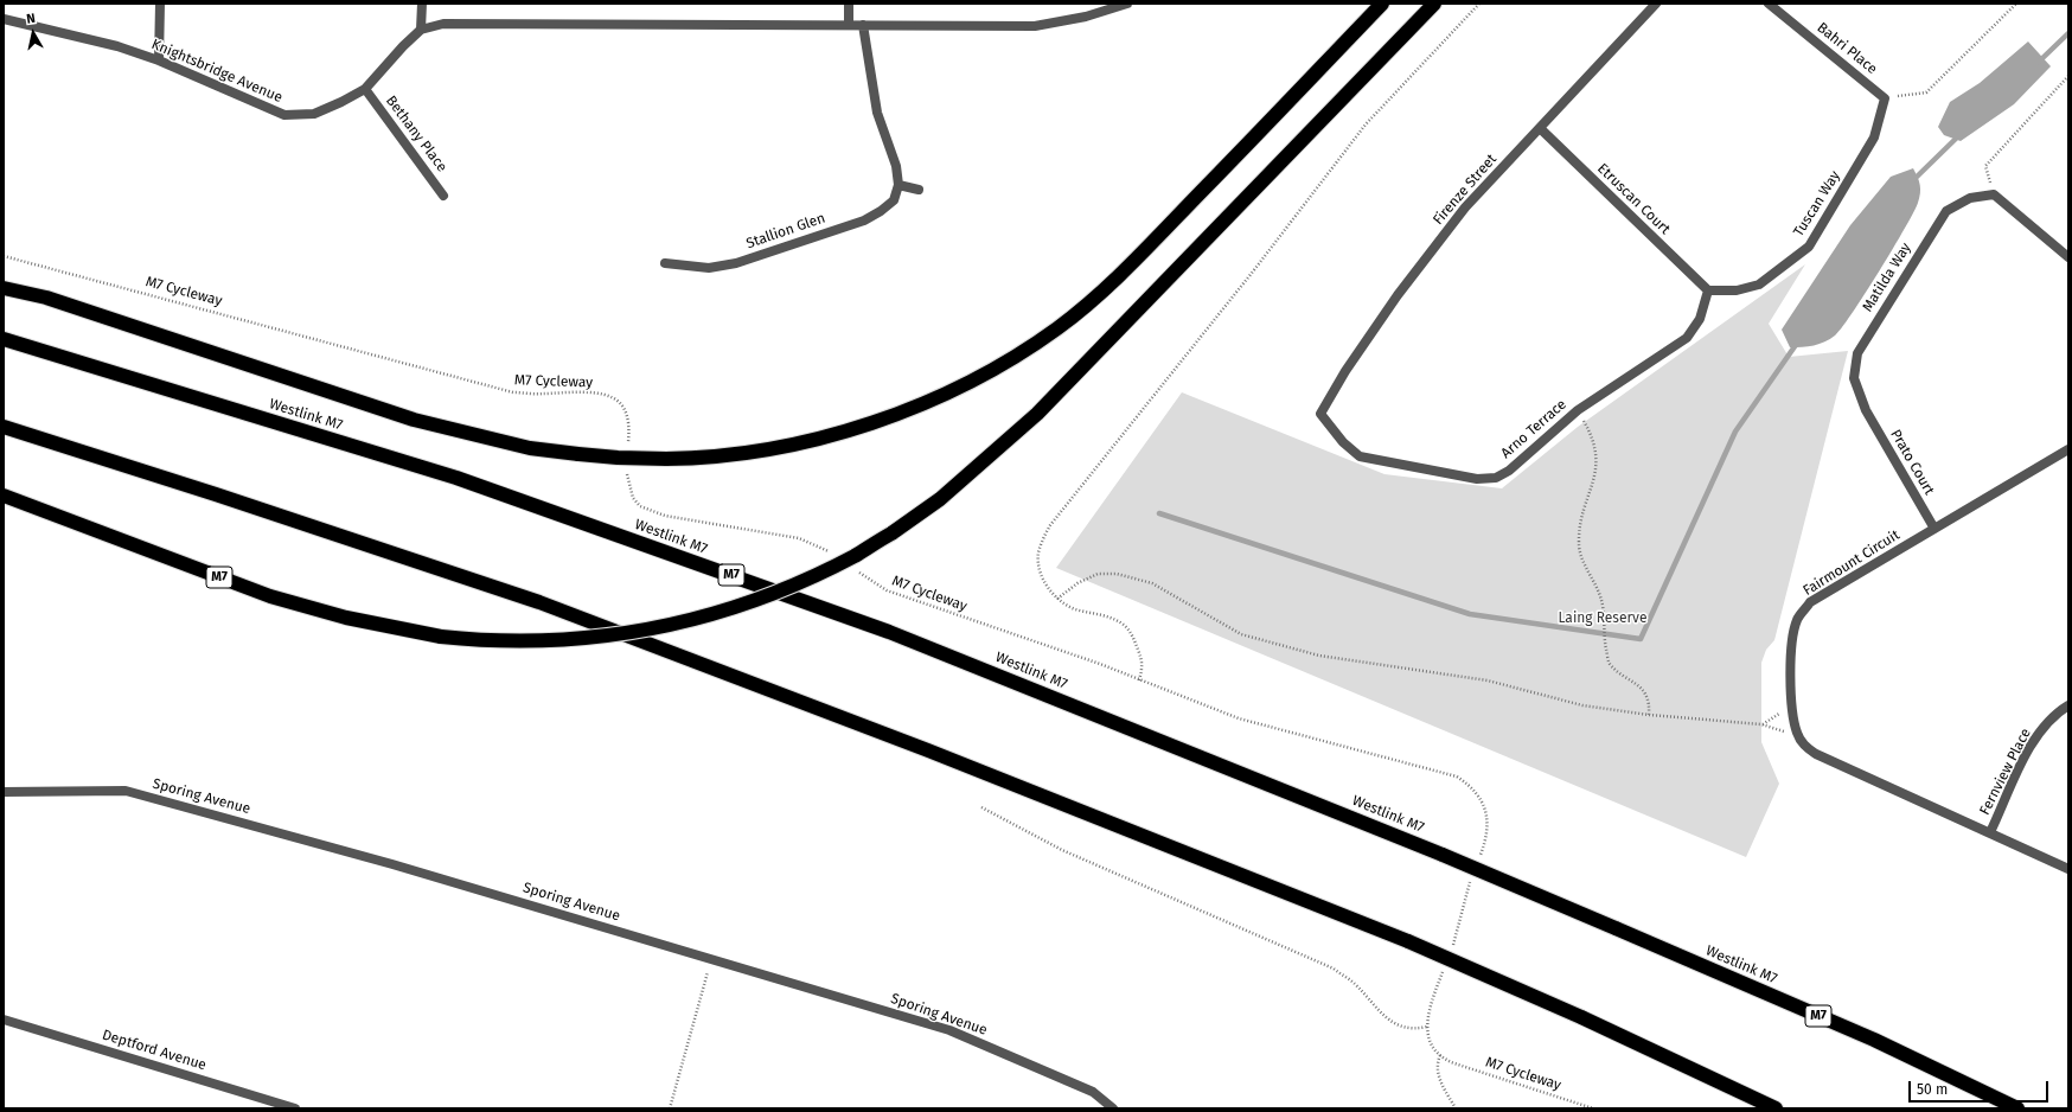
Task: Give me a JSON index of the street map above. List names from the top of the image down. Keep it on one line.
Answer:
{"streets":{"highway":["Westlink M7","M7"],"street":["Bahri Place","Knightsbridge Avenue","Bethany Place","Firenze Street","Etruscan Court","Tuscan Way","Stallion Glen","Matilda Way","Arno Terrace","Prato Court","Fairmount Circuit","Fernview Place","Sporing Avenue","Deptford Avenue"],"path":["M7 Cycleway"]},"crossings":[["Bahri Place","Tuscan Way"],["Knightsbridge Avenue","Bethany Place"],["Firenze Street","Etruscan Court"],["Firenze Street","Arno Terrace"],["Etruscan Court","Tuscan Way"],["Etruscan Court","Arno Terrace"],["Tuscan Way","Arno Terrace"],["Matilda Way","Prato Court"],["Prato Court","Fairmount Circuit"],["Fairmount Circuit","Fernview Place"]],"parks":["Laing Reserve"],"scale_bar":"50 m","north":"top"}
